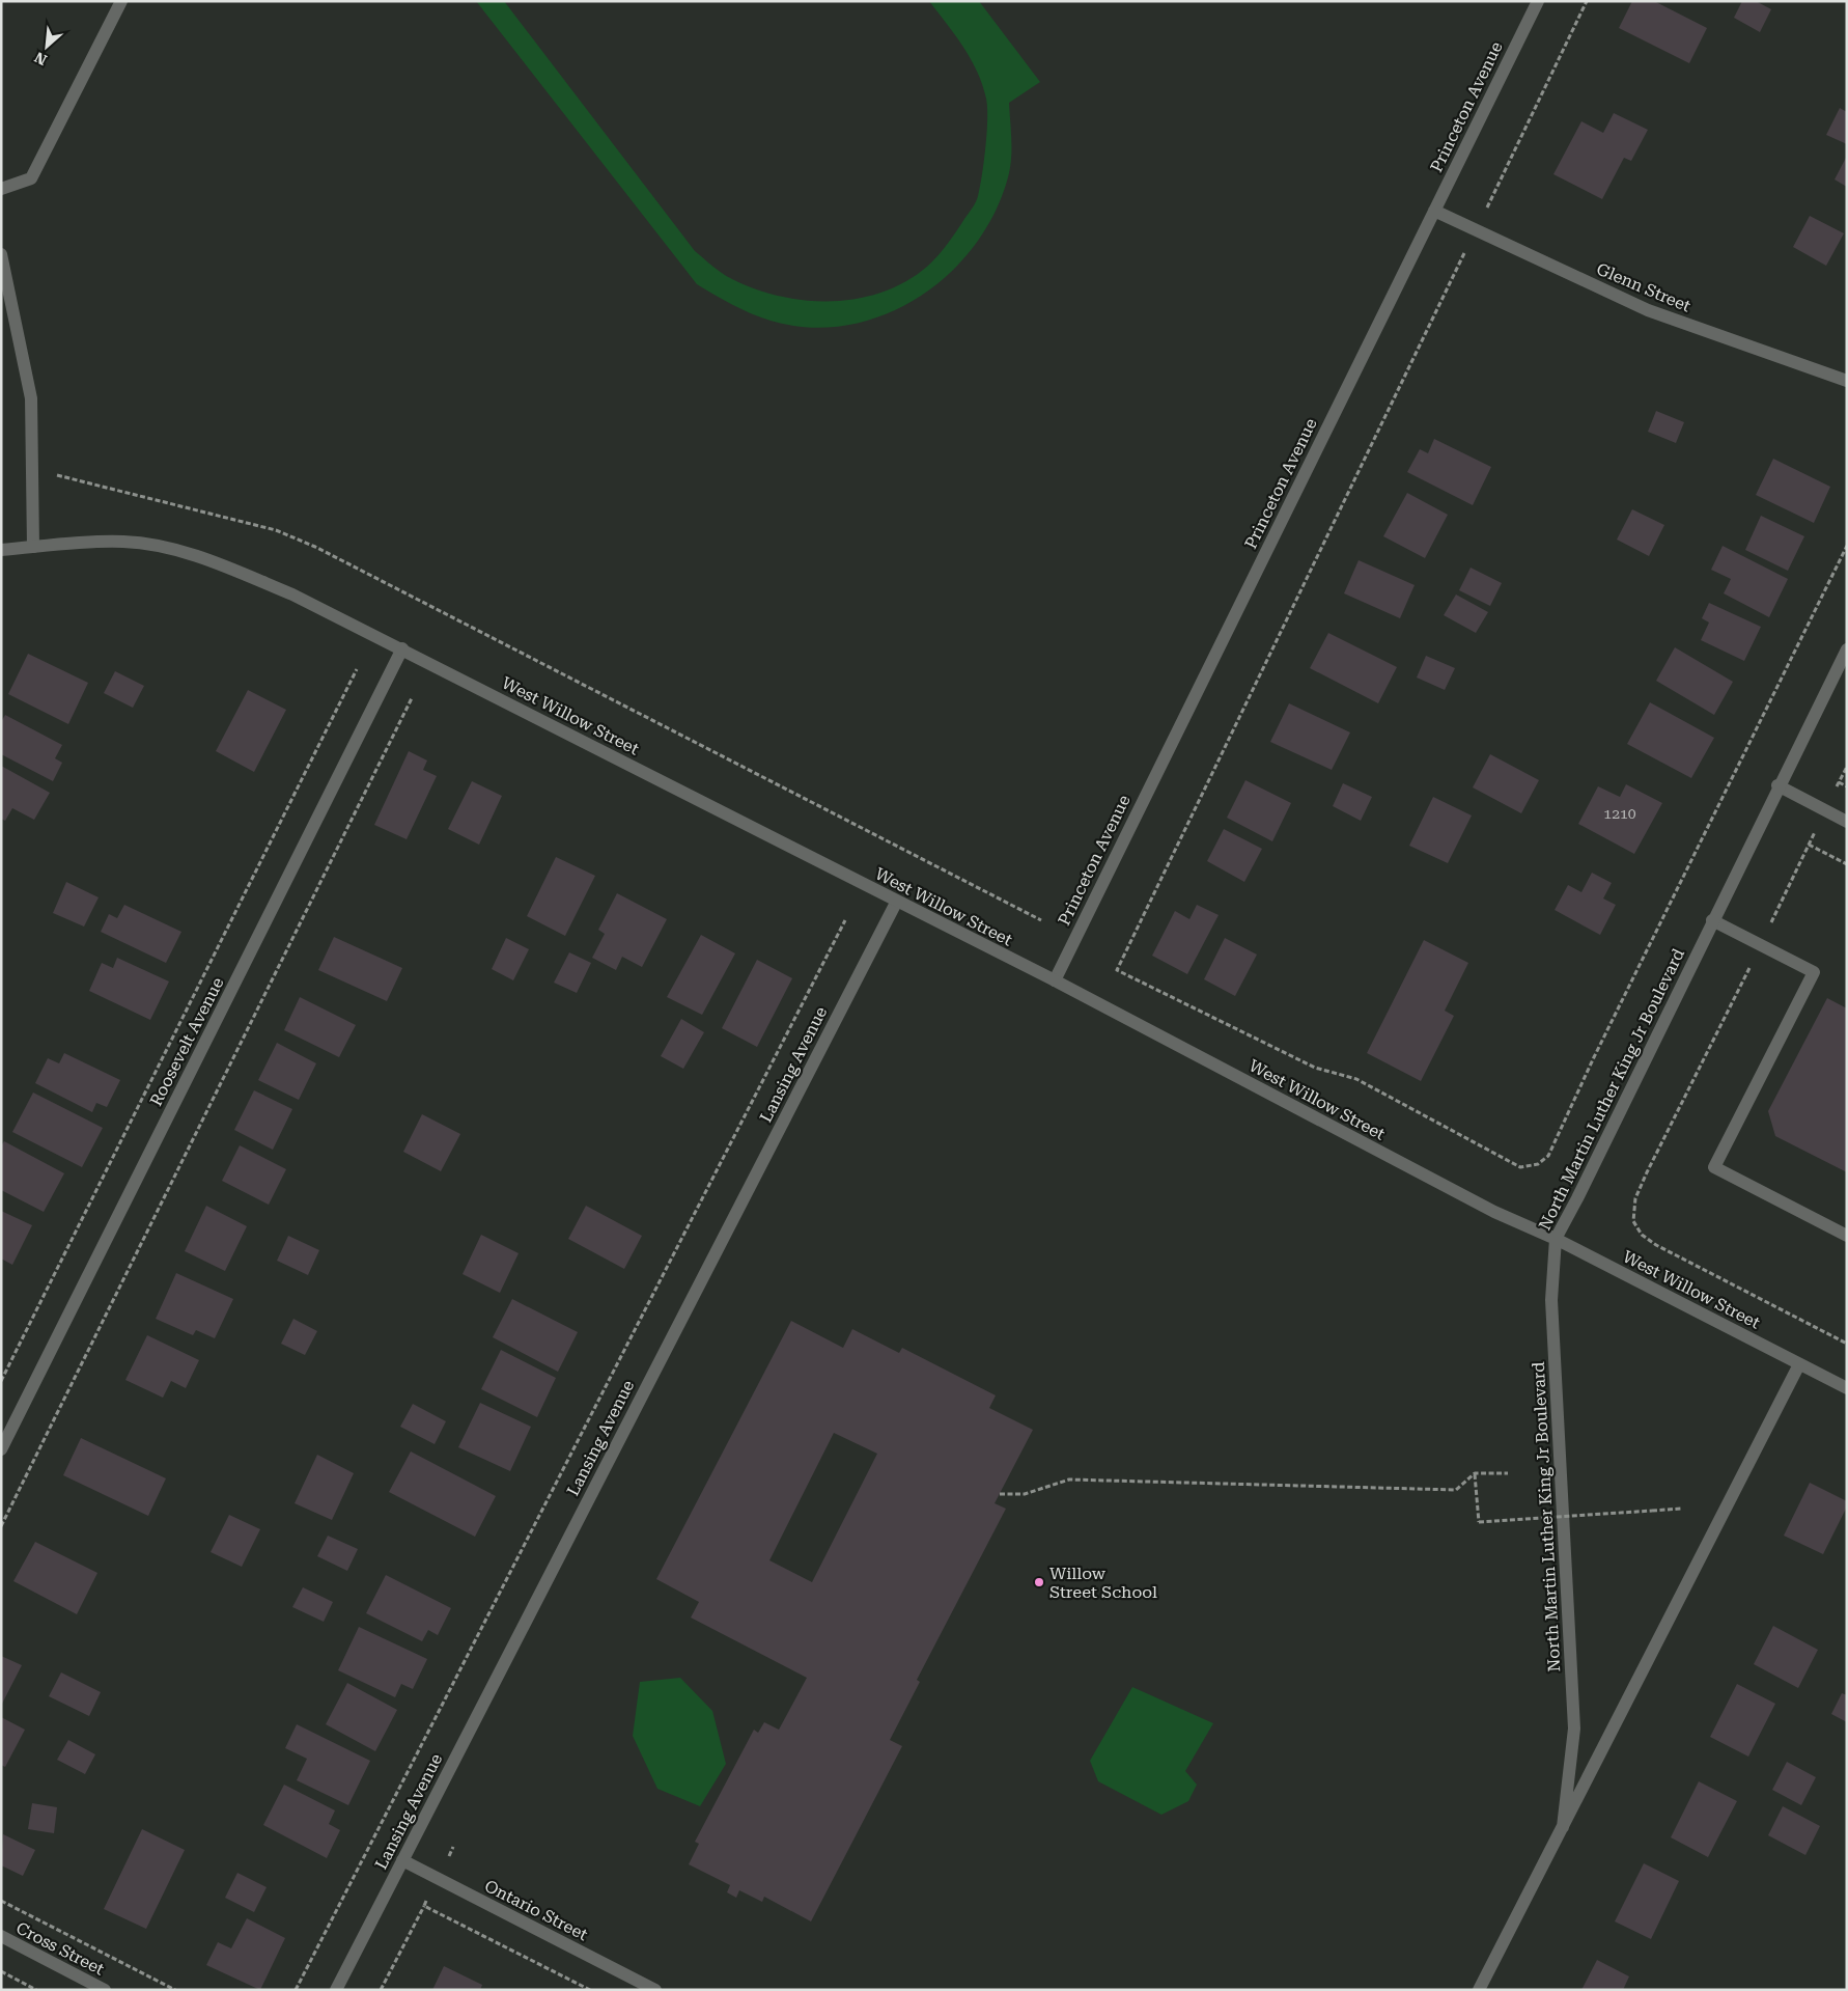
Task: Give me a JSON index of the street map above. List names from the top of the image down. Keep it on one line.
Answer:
{"streets":{"street":["Princeton Avenue","Glenn Street","West Willow Street","Roosevelt Avenue","Lansing Avenue","North Martin Luther King Jr Boulevard","Ontario Street","Cross Street"]},"crossings":[["Princeton Avenue","Glenn Street"],["Princeton Avenue","West Willow Street"],["West Willow Street","Roosevelt Avenue"],["West Willow Street","Lansing Avenue"],["West Willow Street","North Martin Luther King Jr Boulevard"],["Lansing Avenue","Ontario Street"]],"places":["Willow Street School"],"house_numbers":["1210"],"north":"bottom left"}
